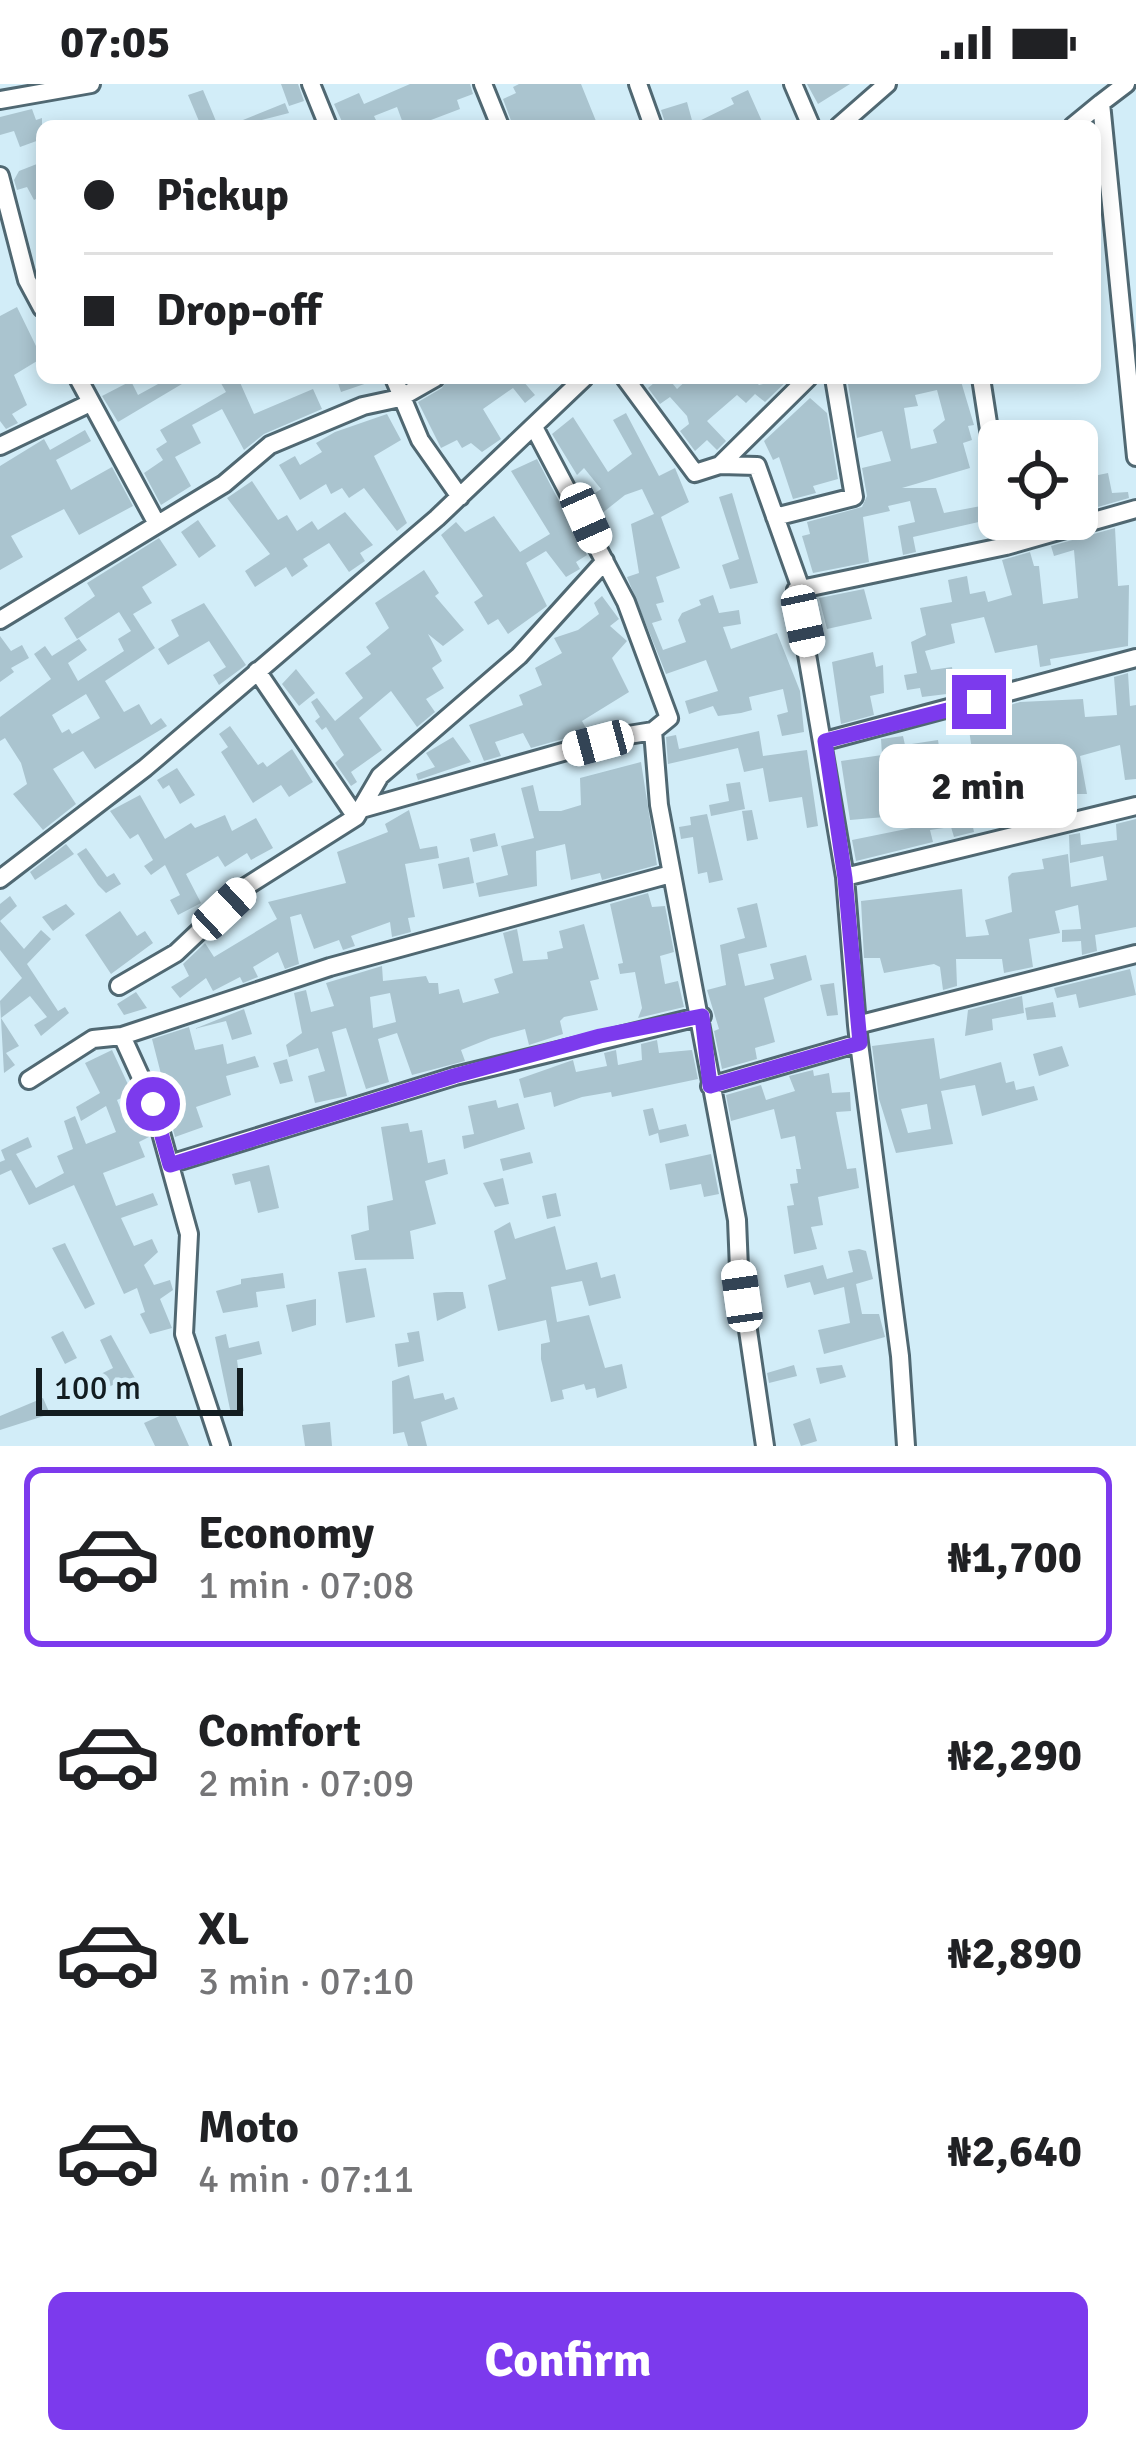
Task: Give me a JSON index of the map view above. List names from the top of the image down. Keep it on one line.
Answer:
{"scale_bar":"100 m","page":{"status":"07:05","banner":["Pickup","Drop-off"],"bubble":"2 min","scale":"100 m","list":[{"name":"Economy","note":"1 min · 07:08","value":"₦1,700"},{"name":"Comfort","note":"2 min · 07:09","value":"₦2,290"},{"name":"XL","note":"3 min · 07:10","value":"₦2,890"},{"name":"Moto","note":"4 min · 07:11","value":"₦2,640"}],"buttons":"Confirm"}}
